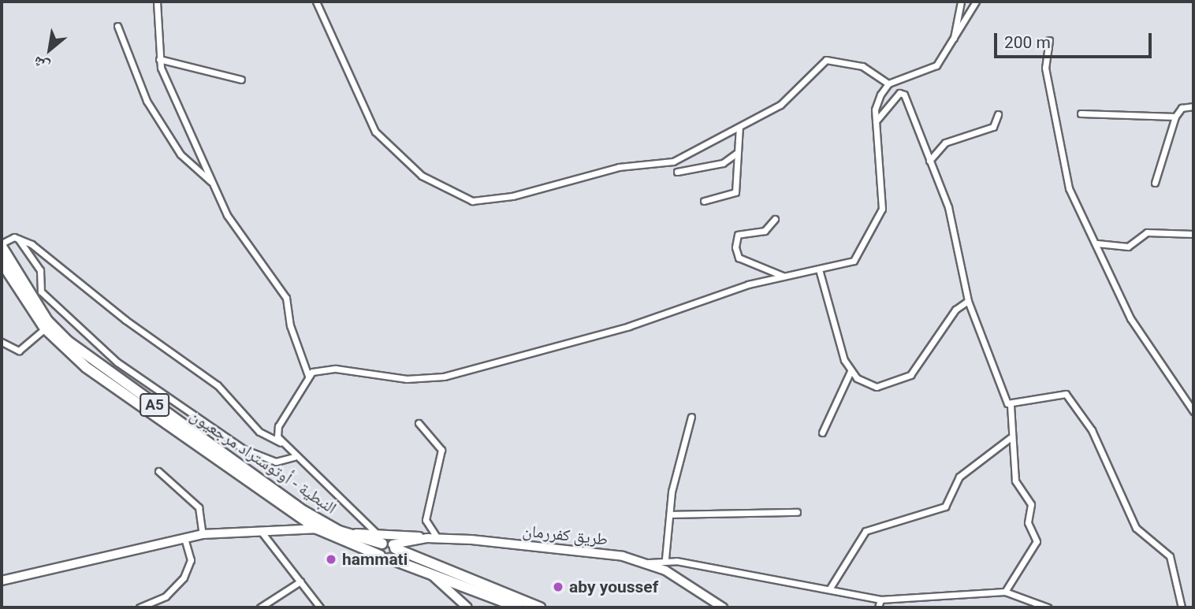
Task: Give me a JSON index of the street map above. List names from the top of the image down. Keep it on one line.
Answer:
{"streets":{"highway":["A5","النبطية - أوتوستراد مرجعيون"],"main road":["طريق كفررمان"]},"crossings":[["النبطية - أوتوستراد مرجعيون","طريق كفررمان"]],"places":["hammati","aby youssef"],"scale_bar":"200 m","north":"bottom left"}
